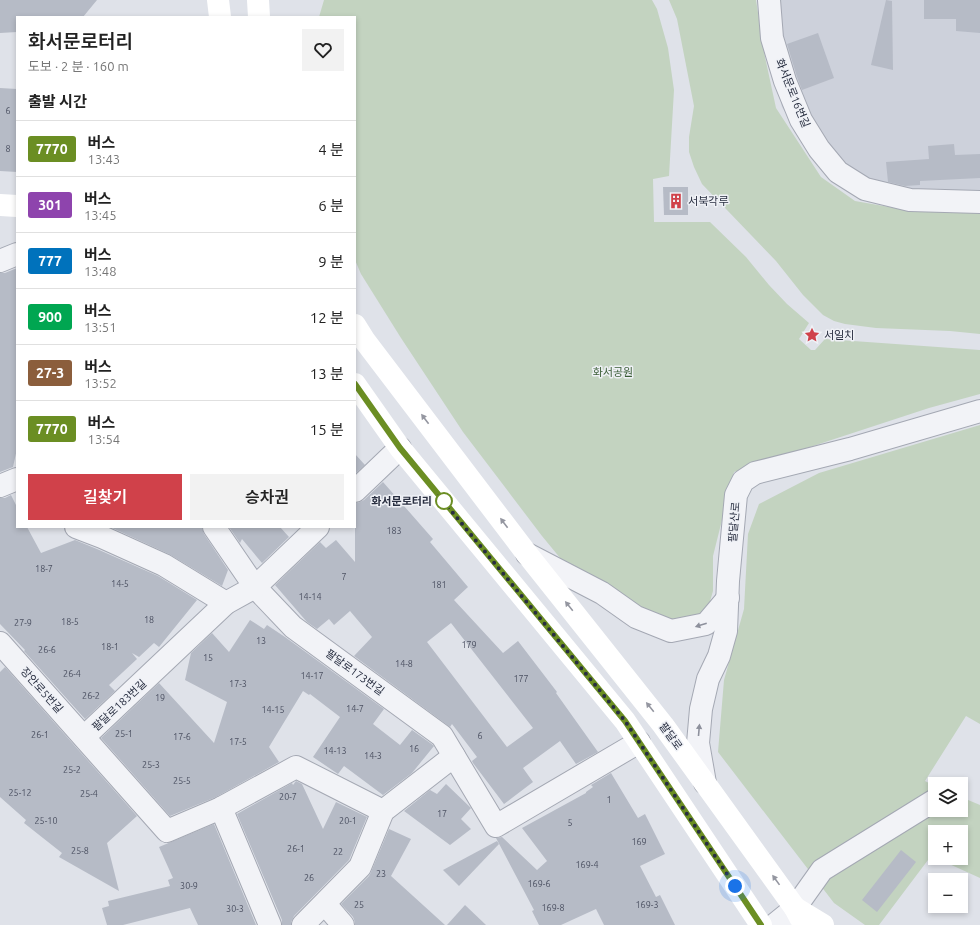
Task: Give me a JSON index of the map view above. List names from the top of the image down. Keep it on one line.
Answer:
{"streets":{"main road":["팔달로"],"street":["화서문로16번길","팔달산로","팔달로173번길","장안로5번길","팔달로183번길"]},"crossings":[["팔달산로","팔달로"],["팔달로173번길","팔달로183번길"],["장안로5번길","팔달로183번길"]],"parks":["화서공원"],"places":{"building":["서북각루"],"place":["서일치"],"other":["화서문로터리"]},"lines":["bus line 7770"],"house_numbers":["6","8","183","18-7","7","14-5","181","14-14","18","18-5","27-9","13","179","18-1","26-6","15","14-8","26-4","14-17","177","17-3","26-2","19","14-7","14-15","25-1","26-1","6","17-6","17-5","16","14-13","14-3","25-3","25-2","25-5","25-12","25-4","20-7","1","17","25-10","20-1","5","169","26-1","25-8","22","169-4","23","26","169-6","30-9","25","169-3","169-8","30-3"],"page":{"heading":[["화서문로터리","도보 · 2 분 · 160 m"],"출발 시간"],"list":[{"mark":"7770","name":"버스","note":"13:43","value":"4 분"},{"mark":"301","name":"버스","note":"13:45","value":"6 분"},{"mark":"777","name":"버스","note":"13:48","value":"9 분"},{"mark":"900","name":"버스","note":"13:51","value":"12 분"},{"mark":"27-3","name":"버스","note":"13:52","value":"13 분"},{"mark":"7770","name":"버스","note":"13:54","value":"15 분"}],"buttons":["길찾기","승차권"],"map_buttons":["+","−"]}}
